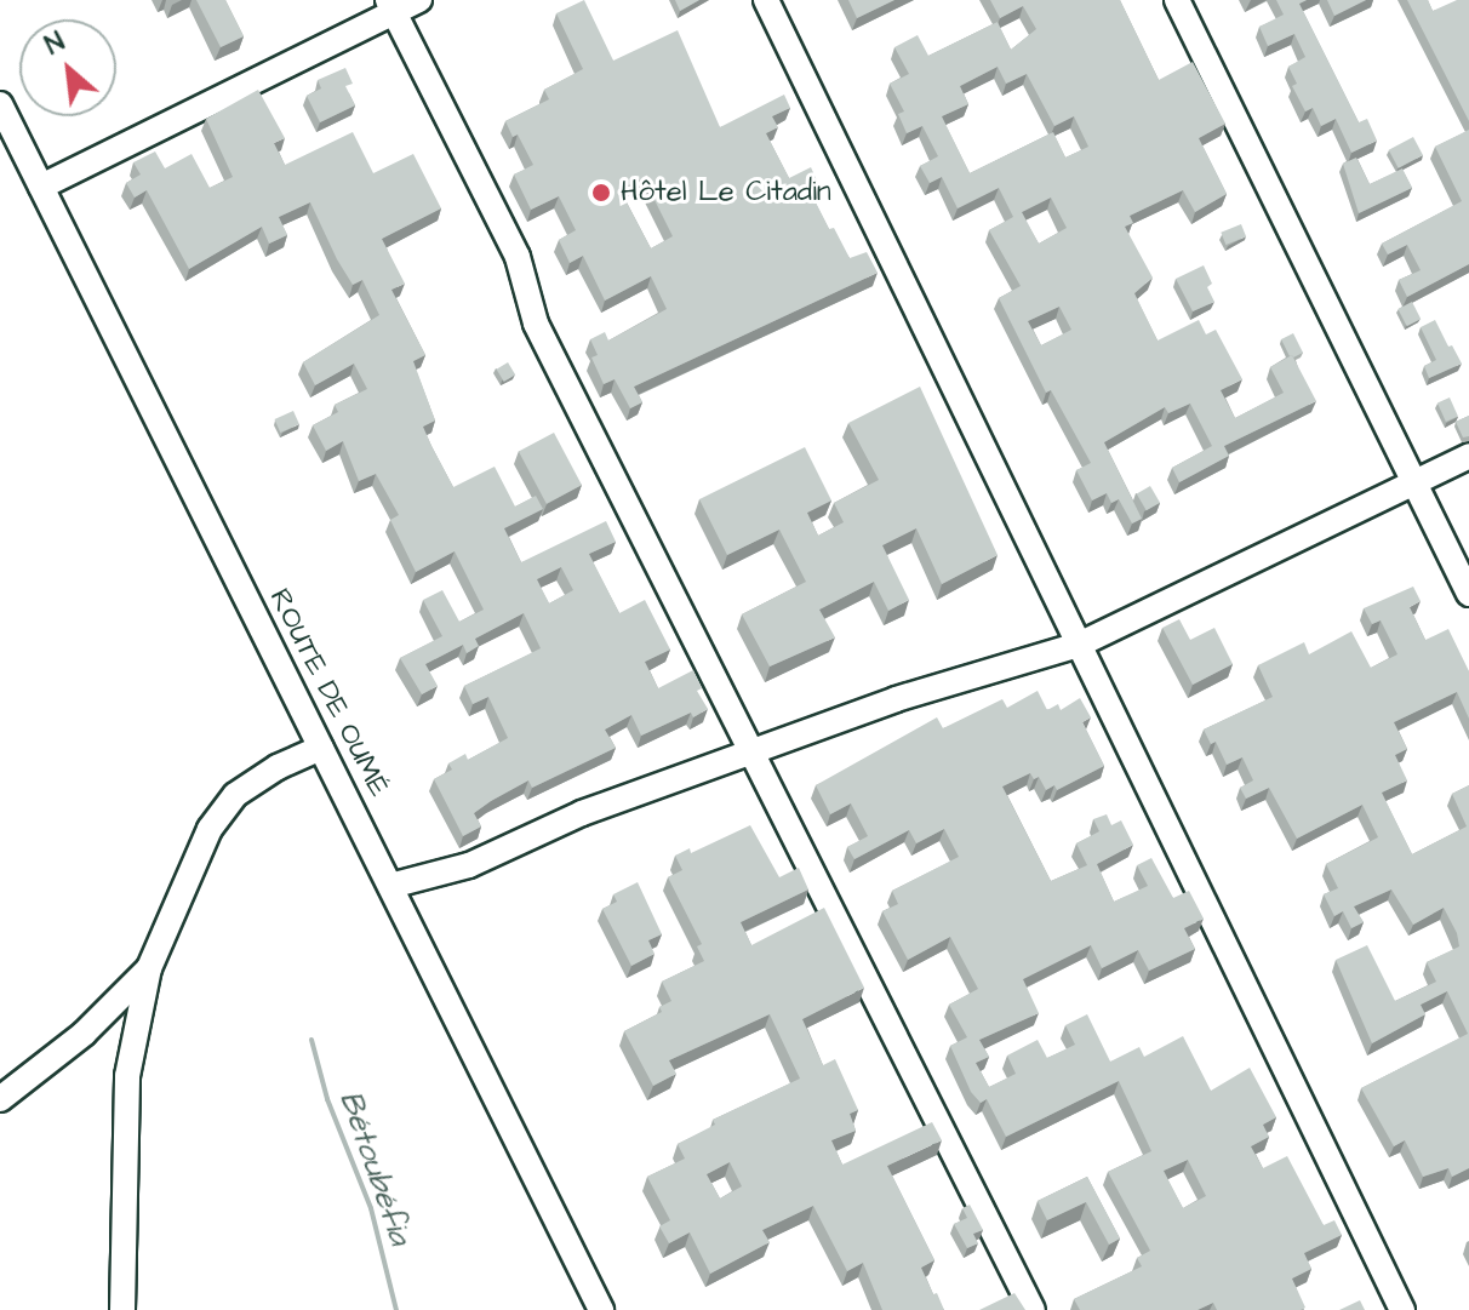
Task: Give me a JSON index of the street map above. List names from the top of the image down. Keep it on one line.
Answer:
{"streets":{"street":["ROUTE DE OUMÉ"]},"water":["Bétoubéfia"],"places":["Hôtel Le Citadin"],"north":"top left"}
